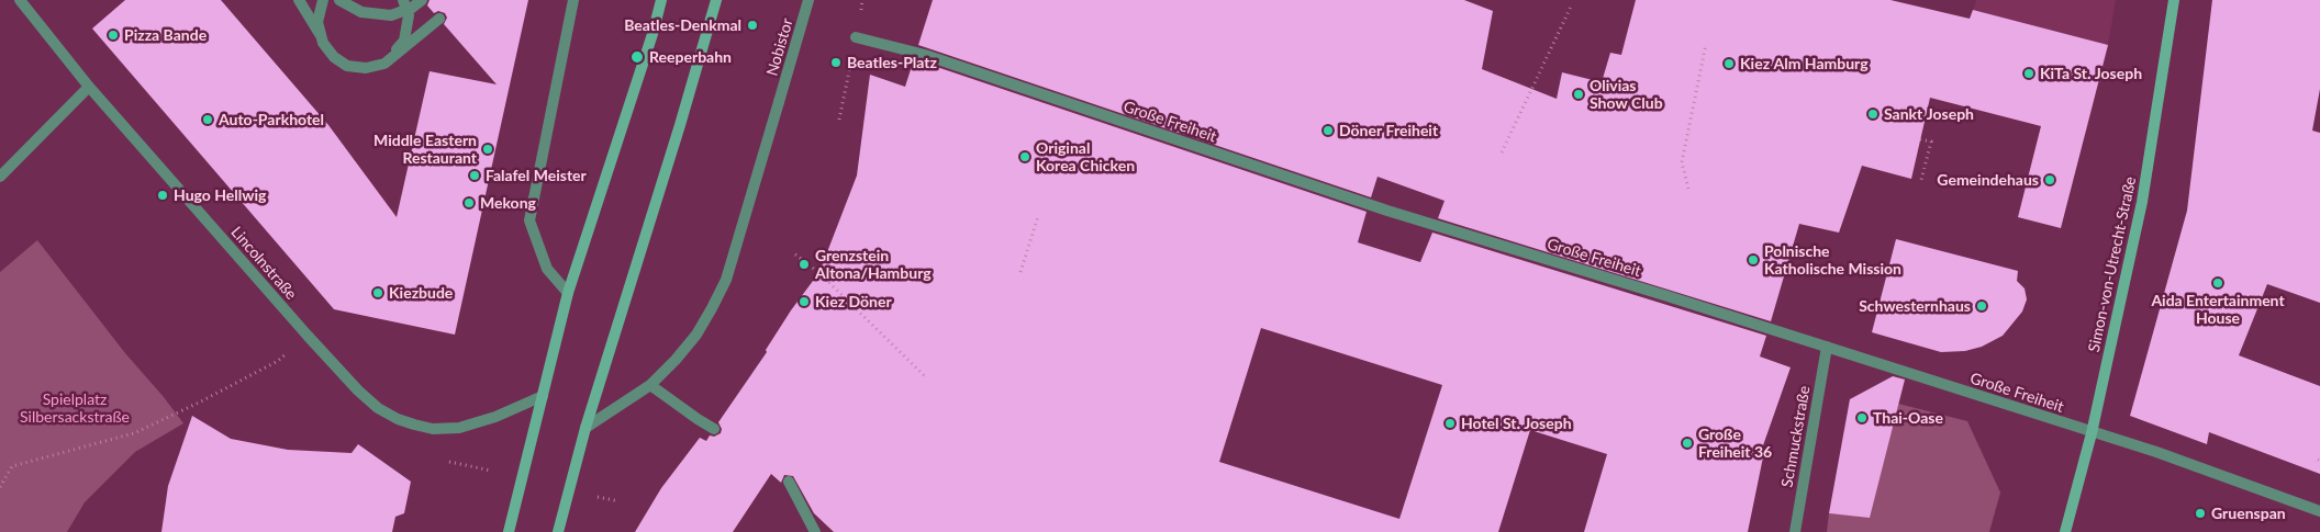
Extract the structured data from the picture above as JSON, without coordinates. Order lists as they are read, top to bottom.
{
  "streets": {
    "main road": ["Simon-von-Utrecht-Straße"],
    "street": [
      "Nobistor",
      "Große Freiheit",
      "Lincolnstraße",
      "Schmuckstraße"
    ]
  },
  "crossings": [
    ["Große Freiheit", "Simon-von-Utrecht-Straße"],
    ["Große Freiheit", "Schmuckstraße"]
  ],
  "parks": ["Spielplatz Silbersackstraße"],
  "places": [
    "Beatles-Denkmal",
    "Pizza Bande",
    "Reeperbahn",
    "Beatles-Platz",
    "Kiez Alm Hamburg",
    "KiTa St. Joseph",
    "Olivias Show Club",
    "Sankt Joseph",
    "Auto-Parkhotel",
    "Döner Freiheit",
    "Middle Eastern Restaurant",
    "Original Korea Chicken",
    "Falafel Meister",
    "Gemeindehaus",
    "Hugo Hellwig",
    "Mekong",
    "Polnische Katholische Mission",
    "Grenzstein Altona/Hamburg",
    "Aida Entertainment House",
    "Kiezbude",
    "Kiez Döner",
    "Schwesternhaus",
    "Thai-Oase",
    "Hotel St. Joseph",
    "Große Freiheit 36",
    "Gruenspan"
  ]
}
